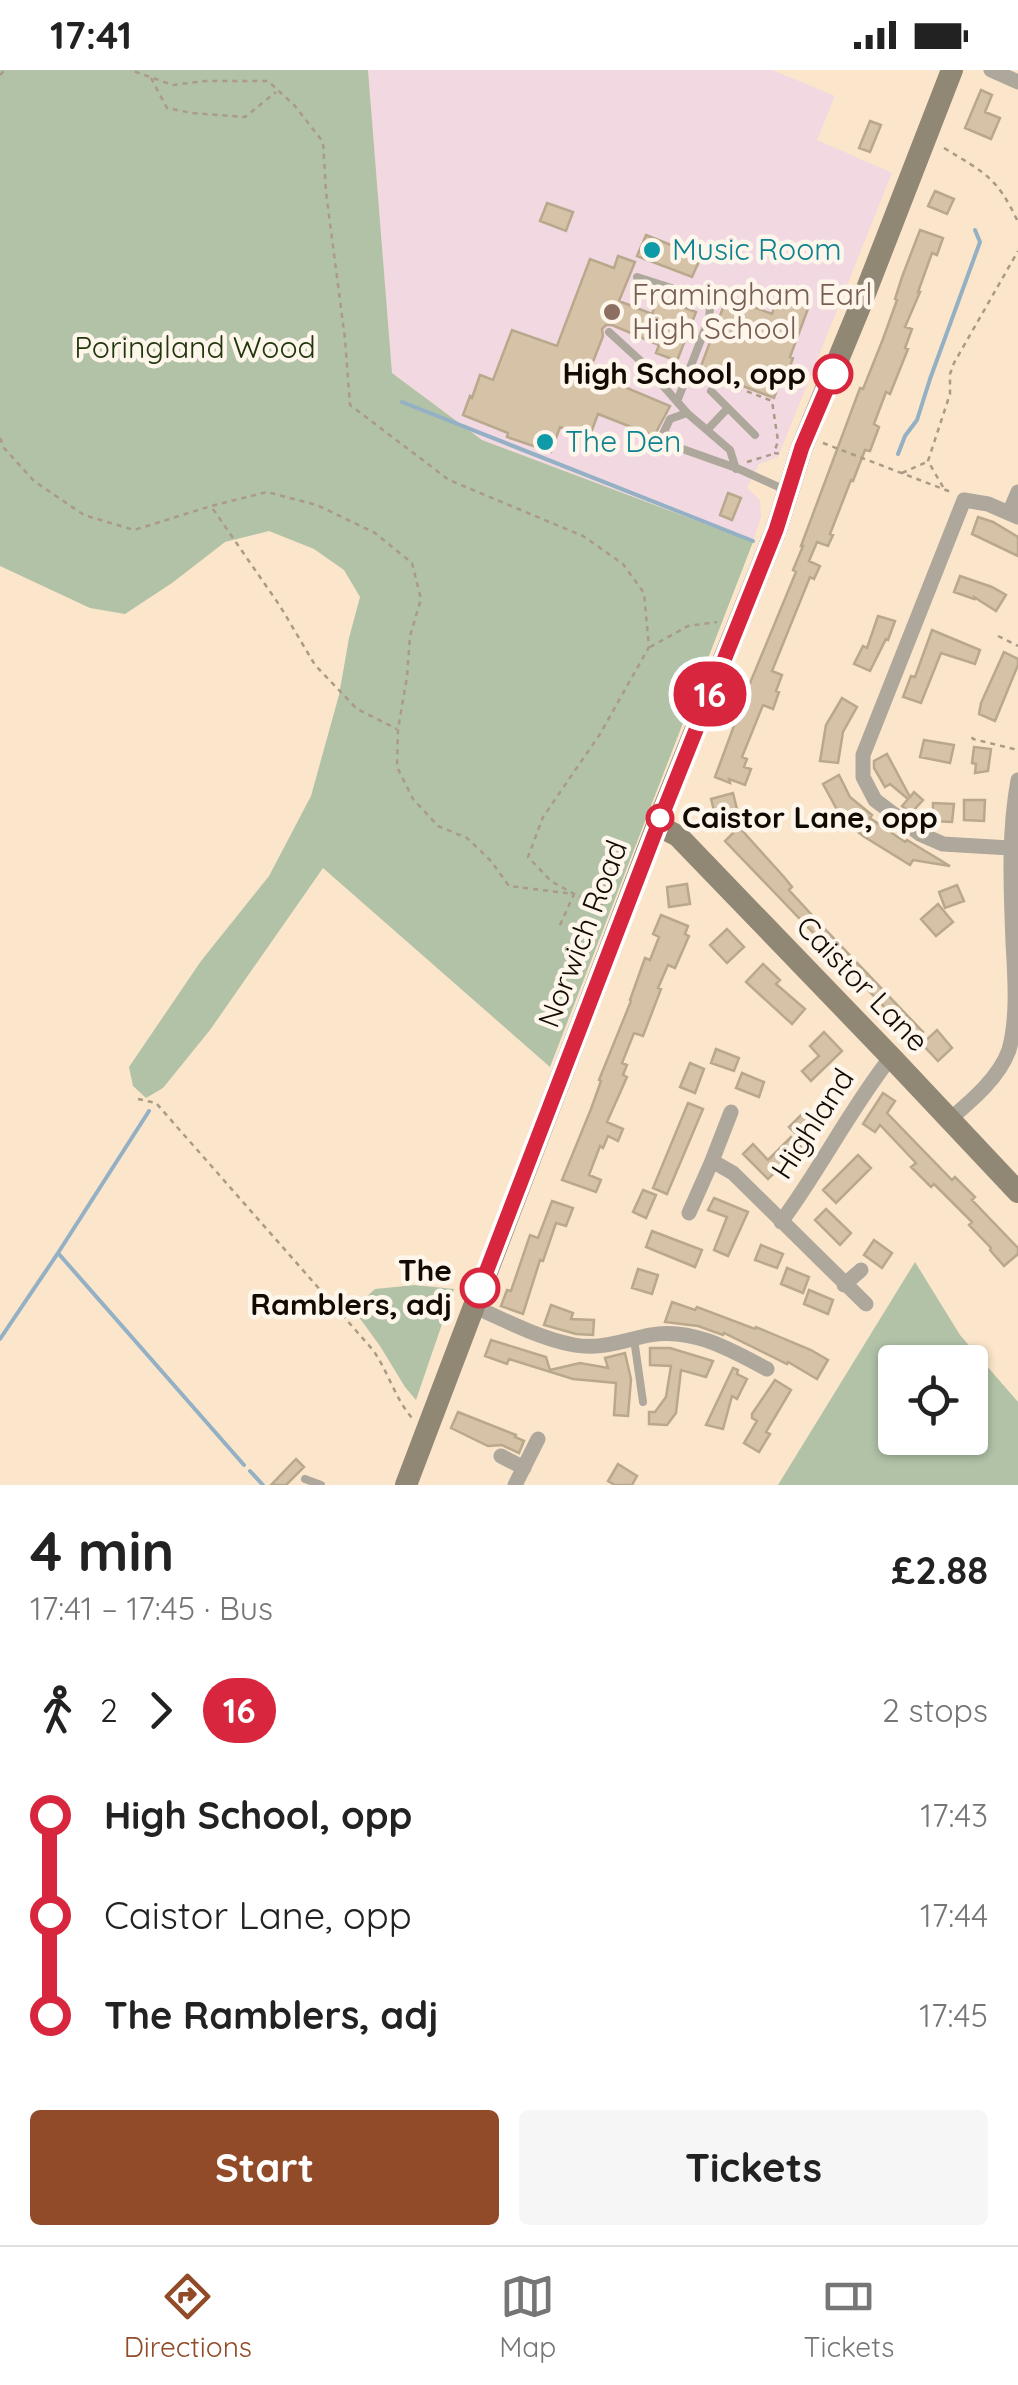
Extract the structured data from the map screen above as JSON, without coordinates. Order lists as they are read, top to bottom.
{
  "streets": {
    "main road": ["Norwich Road", "Caistor Lane"],
    "street": ["Highland"]
  },
  "crossings": [
    ["Norwich Road", "Caistor Lane"],
    ["Caistor Lane", "Highland"]
  ],
  "parks": ["Poringland Wood"],
  "places": [
    "Music Room",
    "Framingham Earl High School",
    "High School, opp",
    "The Den",
    "Caistor Lane, opp",
    "The Ramblers, adj"
  ],
  "lines": ["bus line 16"],
  "page": {
    "status": "17:41",
    "on_map": "16",
    "heading": ["4 min", "17:41 – 17:45 · Bus", "£2.88"],
    "legs": ["2", "16", "2 stops"],
    "list": [
      {
        "name": "High School, opp",
        "value": "17:43"
      },
      {
        "name": "Caistor Lane, opp",
        "value": "17:44"
      },
      {
        "name": "The Ramblers, adj",
        "value": "17:45"
      }
    ],
    "buttons": ["Start", "Tickets"],
    "tabs": ["Directions", "Map", "Tickets"]
  }
}
